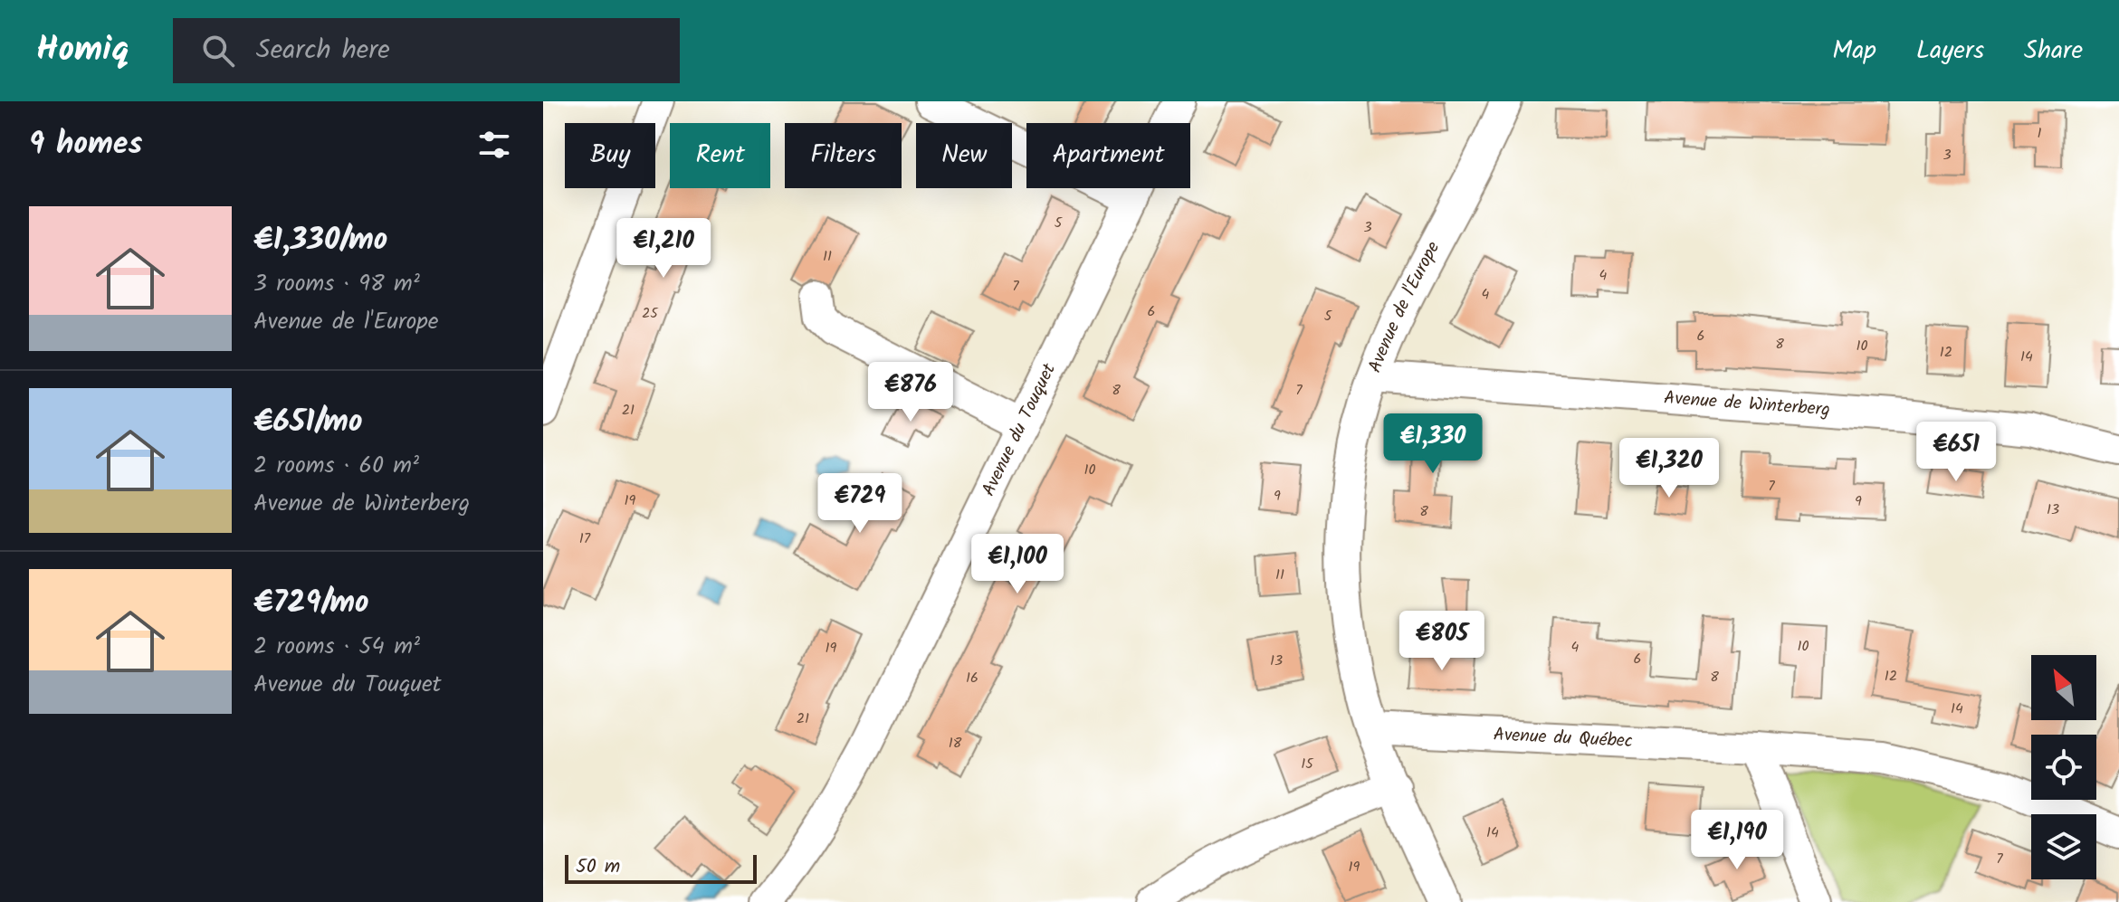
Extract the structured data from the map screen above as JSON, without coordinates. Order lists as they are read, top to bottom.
{
  "streets": {
    "street": [
      "Avenue de l'Europe",
      "Avenue de Winterberg",
      "Avenue du Touquet",
      "Avenue du Québec"
    ]
  },
  "crossings": [
    ["Avenue de l'Europe", "Avenue de Winterberg"],
    ["Avenue de l'Europe", "Avenue du Québec"]
  ],
  "house_numbers": [
    "1",
    "3",
    "5",
    "3",
    "11",
    "4",
    "7",
    "4",
    "6",
    "25",
    "5",
    "6",
    "8",
    "10",
    "12",
    "14",
    "8",
    "7",
    "21",
    "10",
    "7",
    "9",
    "19",
    "9",
    "13",
    "8",
    "17",
    "11",
    "10",
    "4",
    "19",
    "6",
    "13",
    "12",
    "8",
    "16",
    "14",
    "21",
    "18",
    "15",
    "14",
    "7",
    "19"
  ],
  "scale_bar": "50 m",
  "north": "top left",
  "page": {
    "header": "Homiq",
    "search": "Search here",
    "nav": ["Map", "Layers", "Share"],
    "heading": "9 homes",
    "chip": [
      "Buy",
      "Rent",
      "Filters",
      "New",
      "Apartment"
    ],
    "list": [
      {
        "name": "€1,330/mo",
        "note": "3 rooms · 98 m² · Avenue de l'Europe"
      },
      {
        "name": "€651/mo",
        "note": "2 rooms · 60 m² · Avenue de Winterberg"
      },
      {
        "name": "€729/mo",
        "note": "2 rooms · 54 m² · Avenue du Touquet"
      }
    ],
    "price": [
      "€1,210",
      "€876",
      "€1,330",
      "€651",
      "€1,320",
      "€729",
      "€1,100",
      "€805",
      "€1,190"
    ],
    "scale": "50 m"
  }
}
